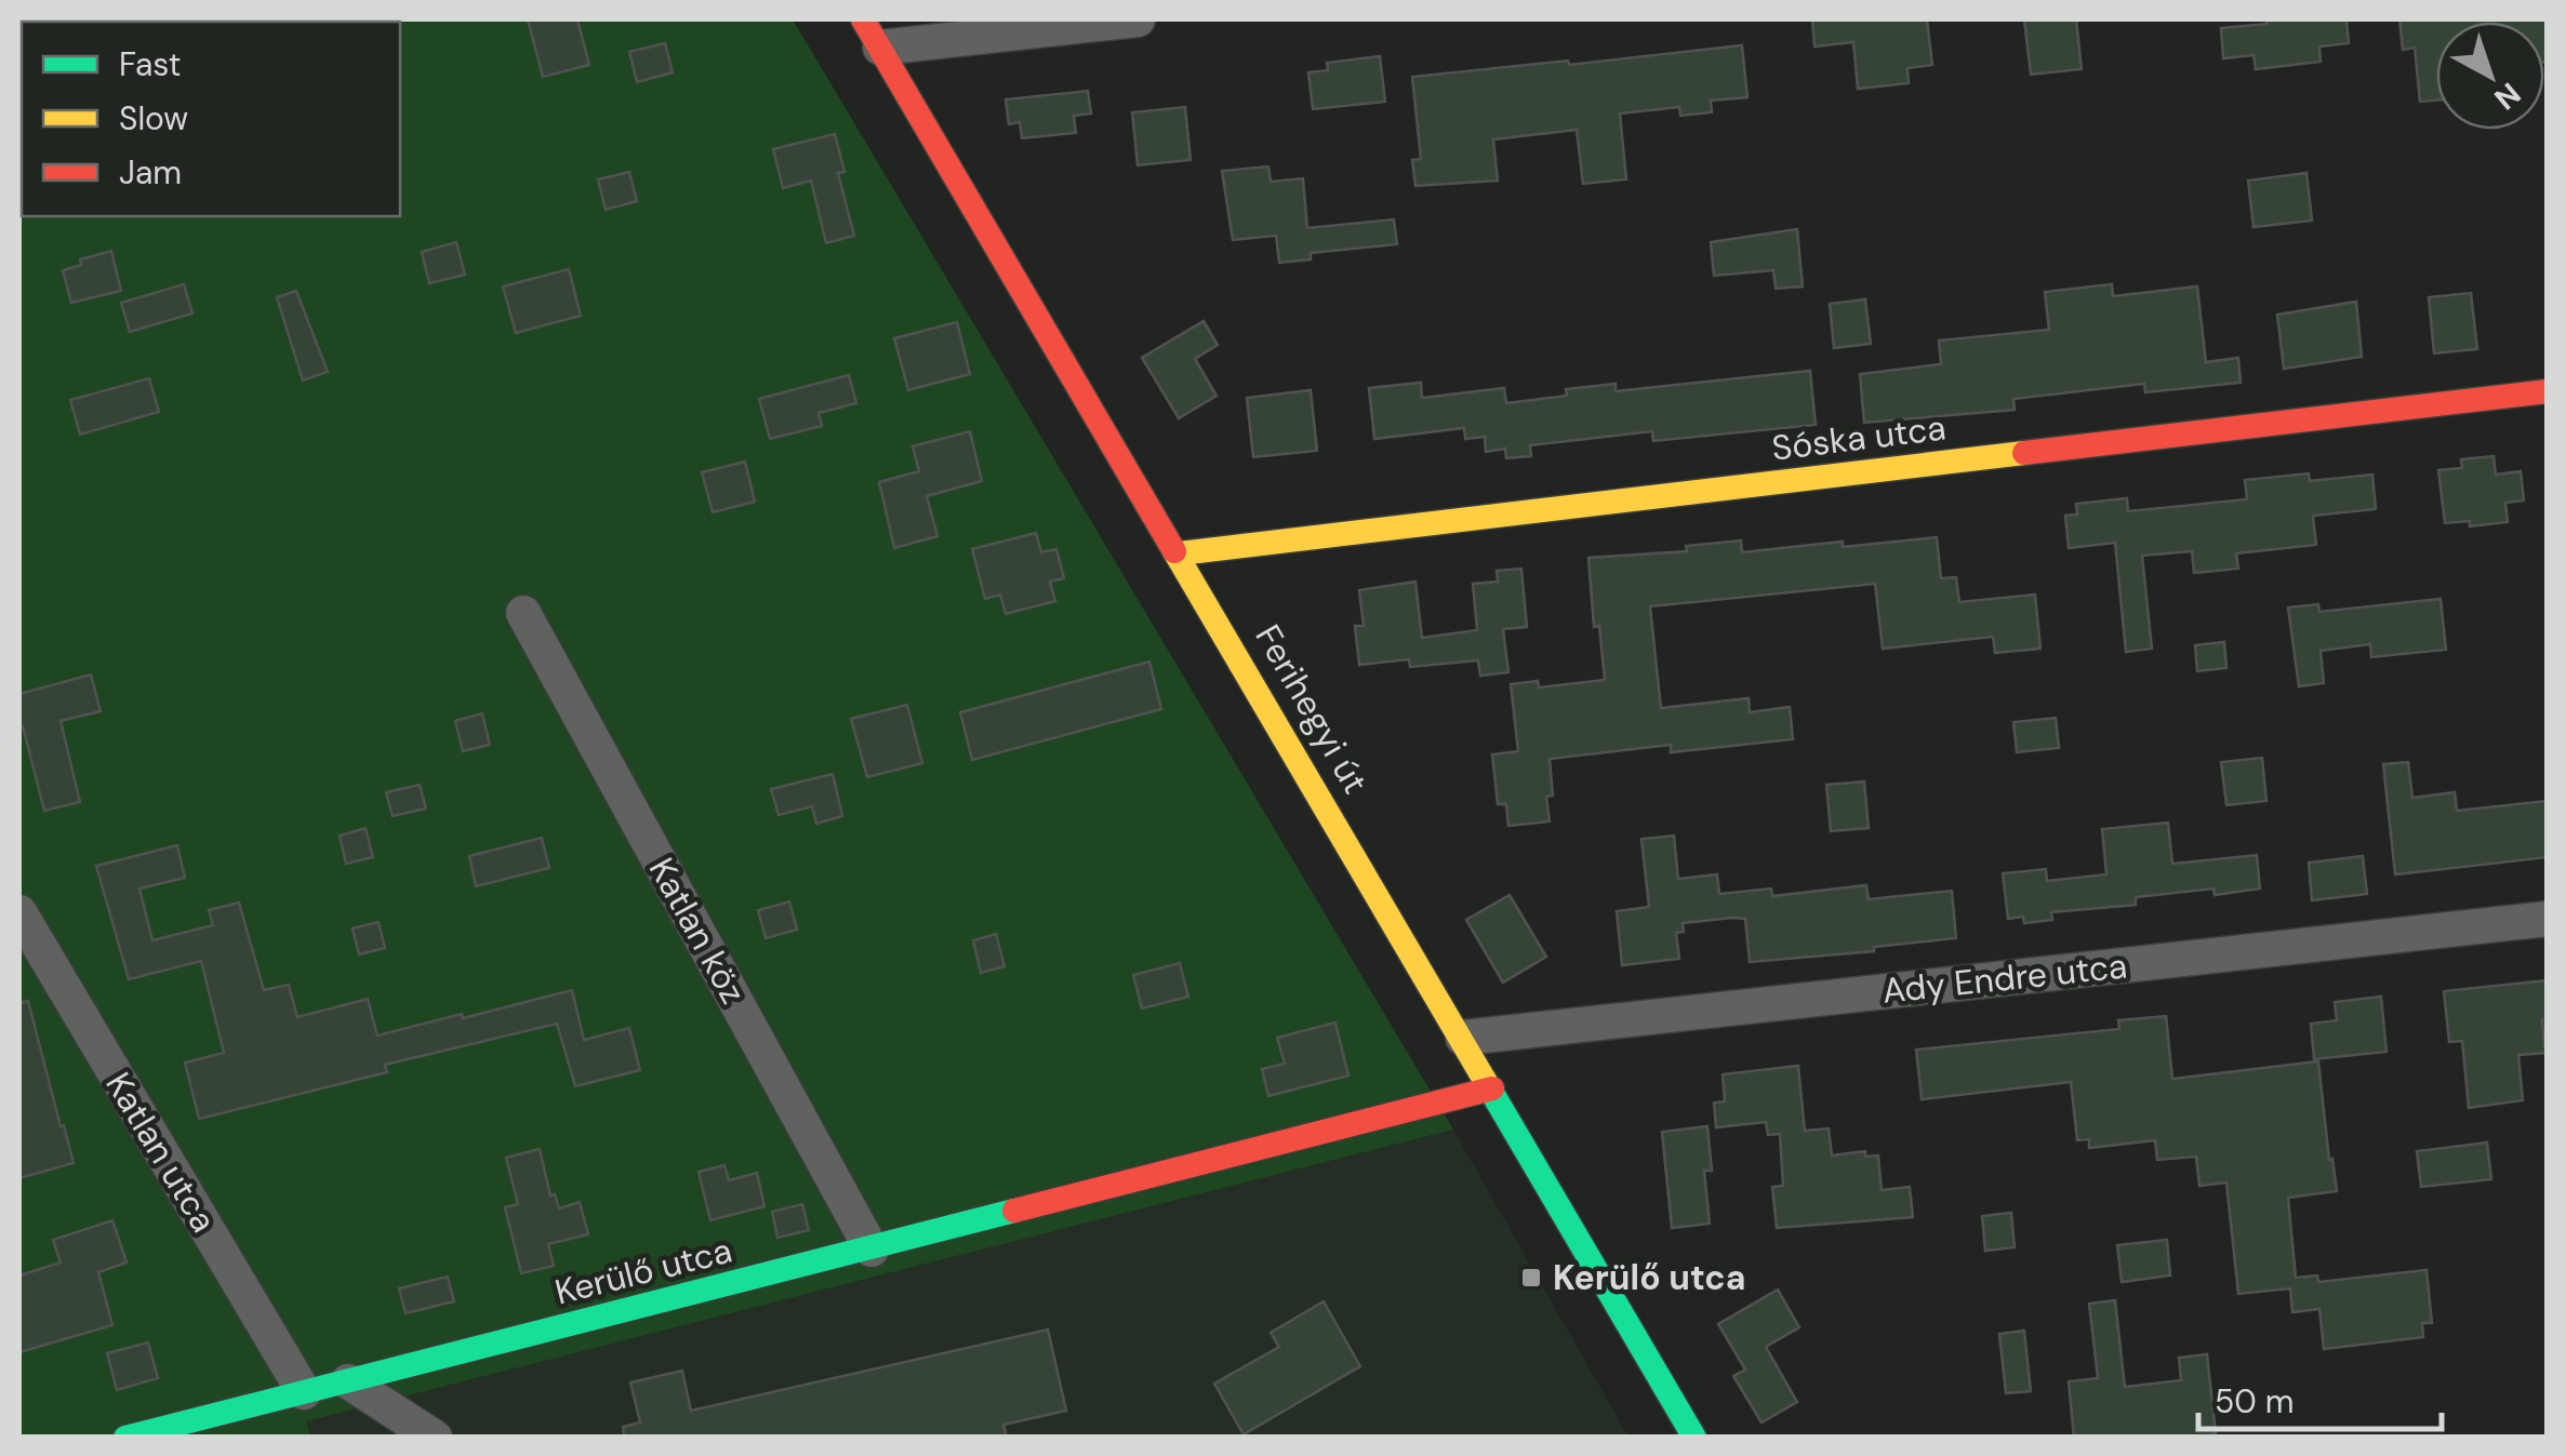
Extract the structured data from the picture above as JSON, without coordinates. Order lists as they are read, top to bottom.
{
  "streets": {
    "street": [
      "Sóska utca",
      "Ferihegyi út",
      "Katlan köz",
      "Ady Endre utca",
      "Katlan utca",
      "Kerülő utca"
    ]
  },
  "crossings": [
    ["Sóska utca", "Ferihegyi út"],
    ["Ferihegyi út", "Ady Endre utca"],
    ["Ferihegyi út", "Kerülő utca"],
    ["Katlan köz", "Kerülő utca"],
    ["Katlan utca", "Kerülő utca"]
  ],
  "places": {
    "transit": ["Kerülő utca"]
  },
  "legend": ["Fast", "Slow", "Jam"],
  "scale_bar": "50 m",
  "north": "bottom right"
}
